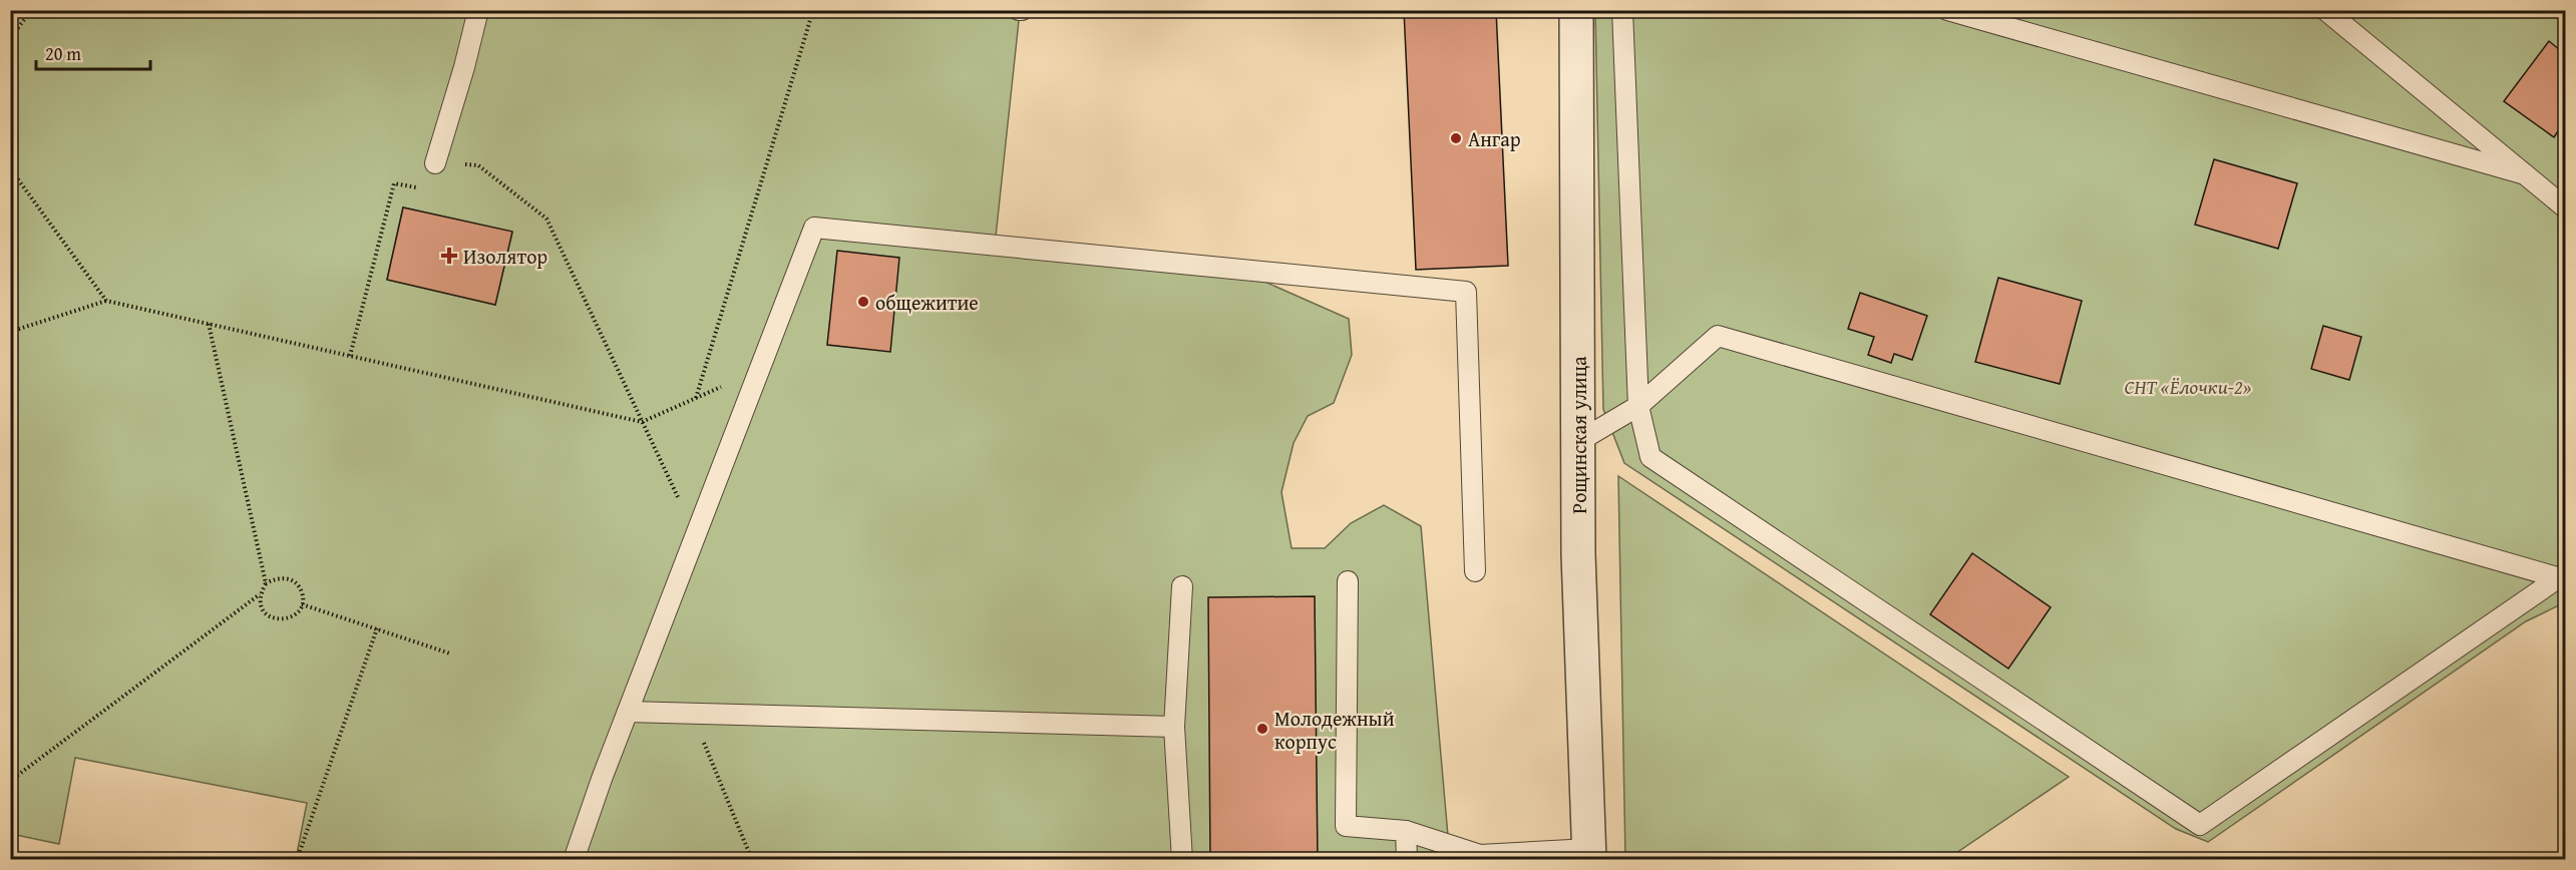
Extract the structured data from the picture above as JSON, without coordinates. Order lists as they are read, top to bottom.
{
  "streets": {
    "street": ["Рощинская улица"]
  },
  "parks": ["СНТ «Ёлочки-2»"],
  "places": {
    "other": ["Ангар", "общежитие", "Молодежный корпус"],
    "health": ["Изолятор"]
  },
  "scale_bar": "20 m"
}
